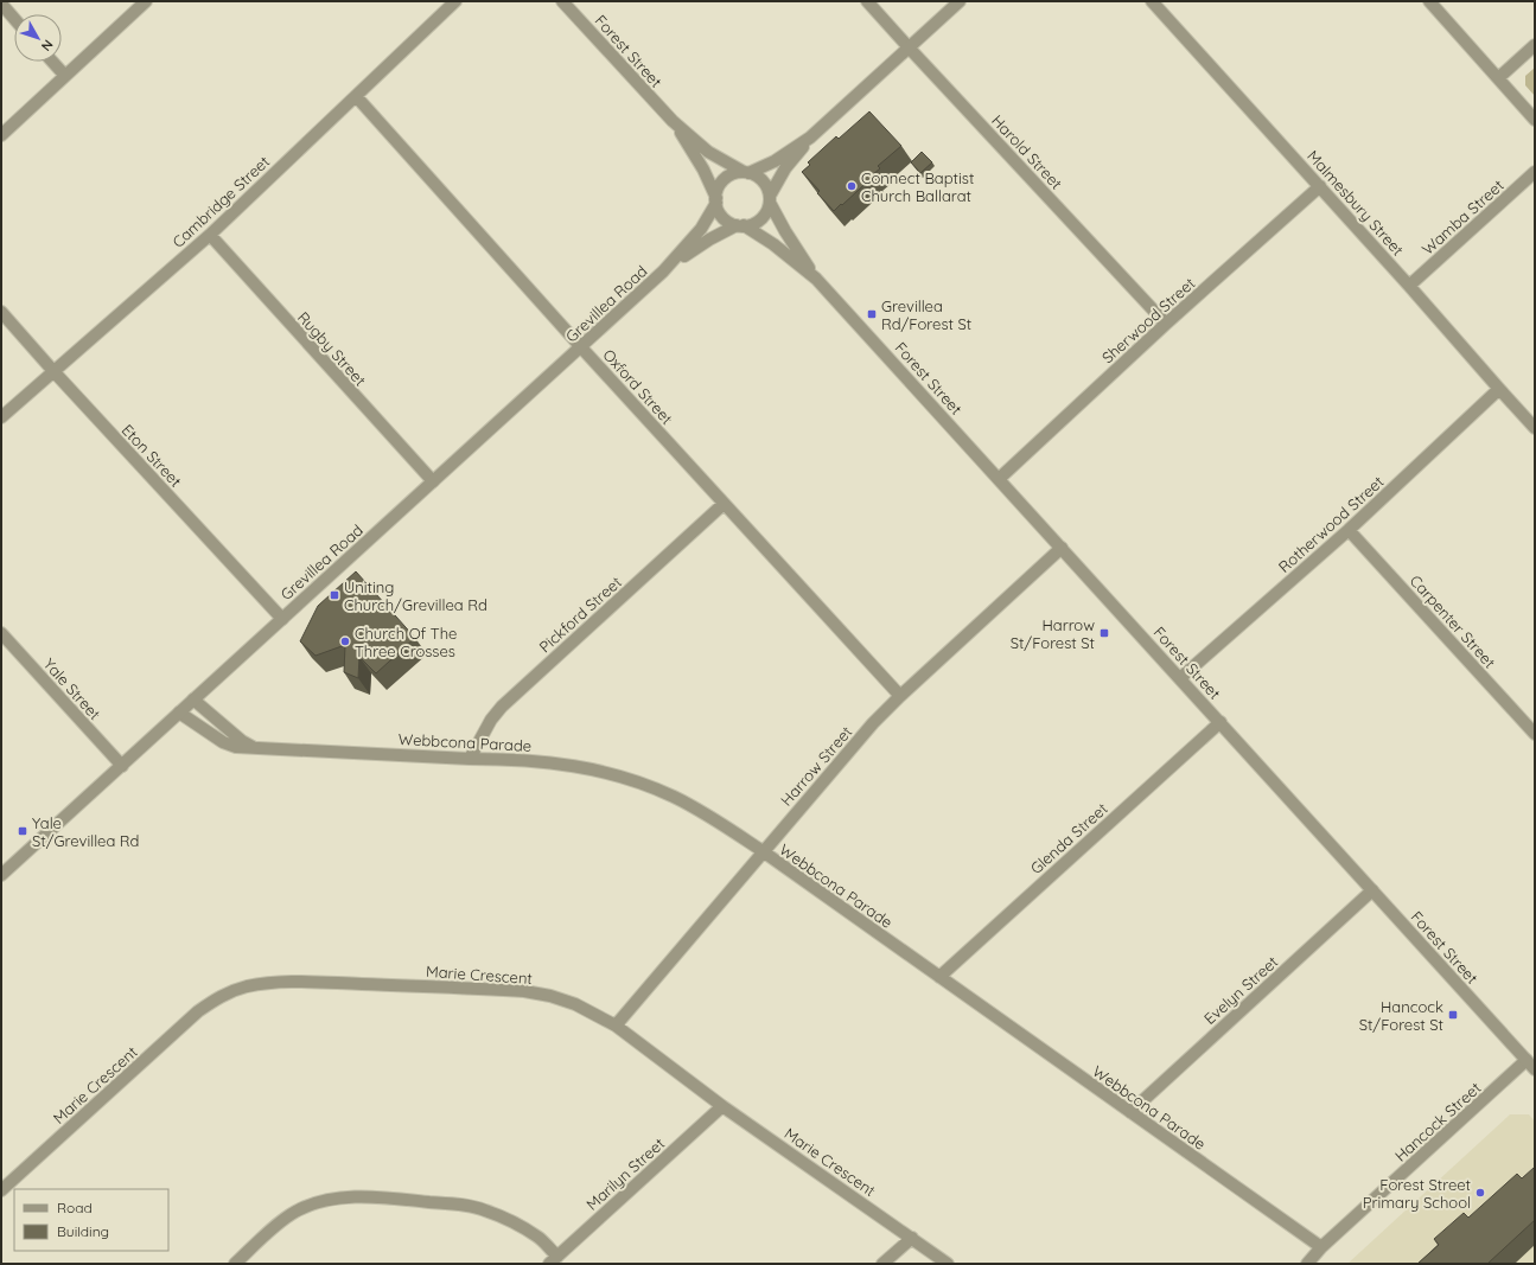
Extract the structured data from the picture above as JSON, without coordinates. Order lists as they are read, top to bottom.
{
  "streets": {
    "street": [
      "Forest Street",
      "Harold Street",
      "Cambridge Street",
      "Malmesbury Street",
      "Wamba Street",
      "Grevillea Road",
      "Sherwood Street",
      "Rugby Street",
      "Oxford Street",
      "Eton Street",
      "Rotherwood Street",
      "Pickford Street",
      "Carpenter Street",
      "Yale Street",
      "Webbcona Parade",
      "Harrow Street",
      "Glenda Street",
      "Marie Crescent",
      "Evelyn Street",
      "Hancock Street",
      "Marilyn Street"
    ]
  },
  "crossings": [
    ["Forest Street", "Grevillea Road"],
    ["Forest Street", "Sherwood Street"],
    ["Forest Street", "Rotherwood Street"],
    ["Forest Street", "Harrow Street"],
    ["Forest Street", "Glenda Street"],
    ["Forest Street", "Evelyn Street"],
    ["Forest Street", "Hancock Street"],
    ["Harold Street", "Grevillea Road"],
    ["Harold Street", "Sherwood Street"],
    ["Cambridge Street", "Rugby Street"],
    ["Cambridge Street", "Oxford Street"],
    ["Cambridge Street", "Eton Street"],
    ["Malmesbury Street", "Wamba Street"],
    ["Malmesbury Street", "Sherwood Street"],
    ["Malmesbury Street", "Rotherwood Street"],
    ["Grevillea Road", "Rugby Street"],
    ["Grevillea Road", "Oxford Street"],
    ["Grevillea Road", "Eton Street"],
    ["Grevillea Road", "Yale Street"],
    ["Grevillea Road", "Webbcona Parade"],
    ["Oxford Street", "Pickford Street"],
    ["Oxford Street", "Harrow Street"],
    ["Rotherwood Street", "Carpenter Street"],
    ["Pickford Street", "Webbcona Parade"],
    ["Webbcona Parade", "Harrow Street"],
    ["Webbcona Parade", "Glenda Street"],
    ["Webbcona Parade", "Evelyn Street"],
    ["Webbcona Parade", "Hancock Street"],
    ["Harrow Street", "Marie Crescent"],
    ["Marie Crescent", "Marilyn Street"]
  ],
  "places": {
    "other": ["Connect Baptist Church Ballarat", "Church Of The Three Crosses", "Forest Street Primary School"],
    "transit": [
      "Grevillea Rd/Forest St",
      "Uniting Church/Grevillea Rd",
      "Harrow St/Forest St",
      "Yale St/Grevillea Rd",
      "Hancock St/Forest St"
    ]
  },
  "legend": ["Road", "Building"],
  "north": "bottom right"
}
